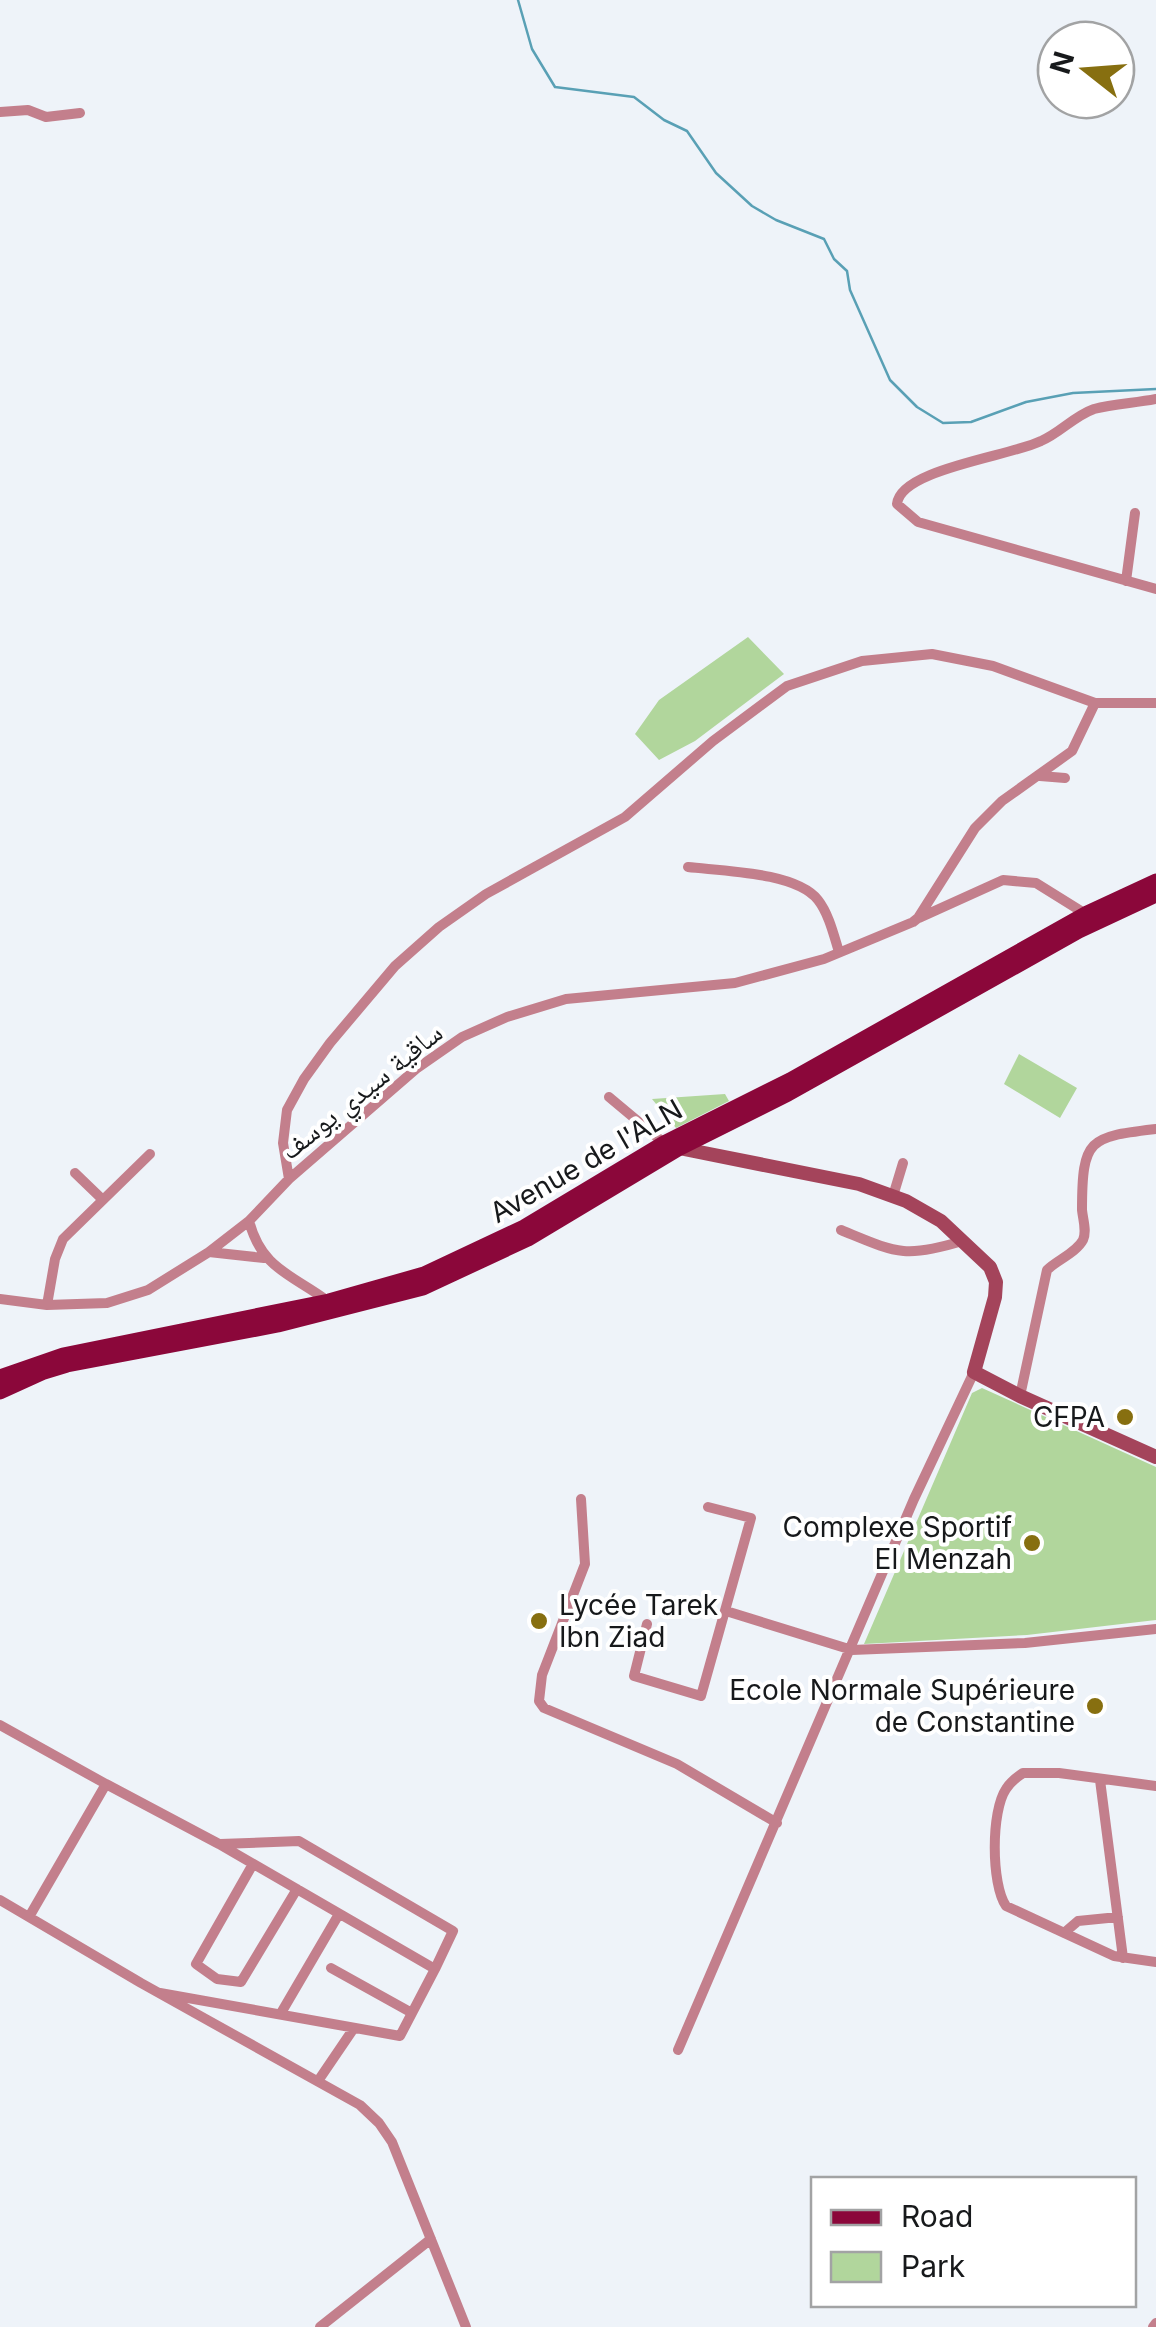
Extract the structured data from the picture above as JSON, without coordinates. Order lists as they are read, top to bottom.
{
  "streets": {
    "street": ["ساقية سيدي يوسف"]
  },
  "places": [
    "CFPA",
    "Complexe Sportif El Menzah",
    "Lycée Tarek Ibn Ziad",
    "Ecole Normale Supérieure de Constantine"
  ],
  "legend": ["Road", "Park"],
  "north": "left"
}
